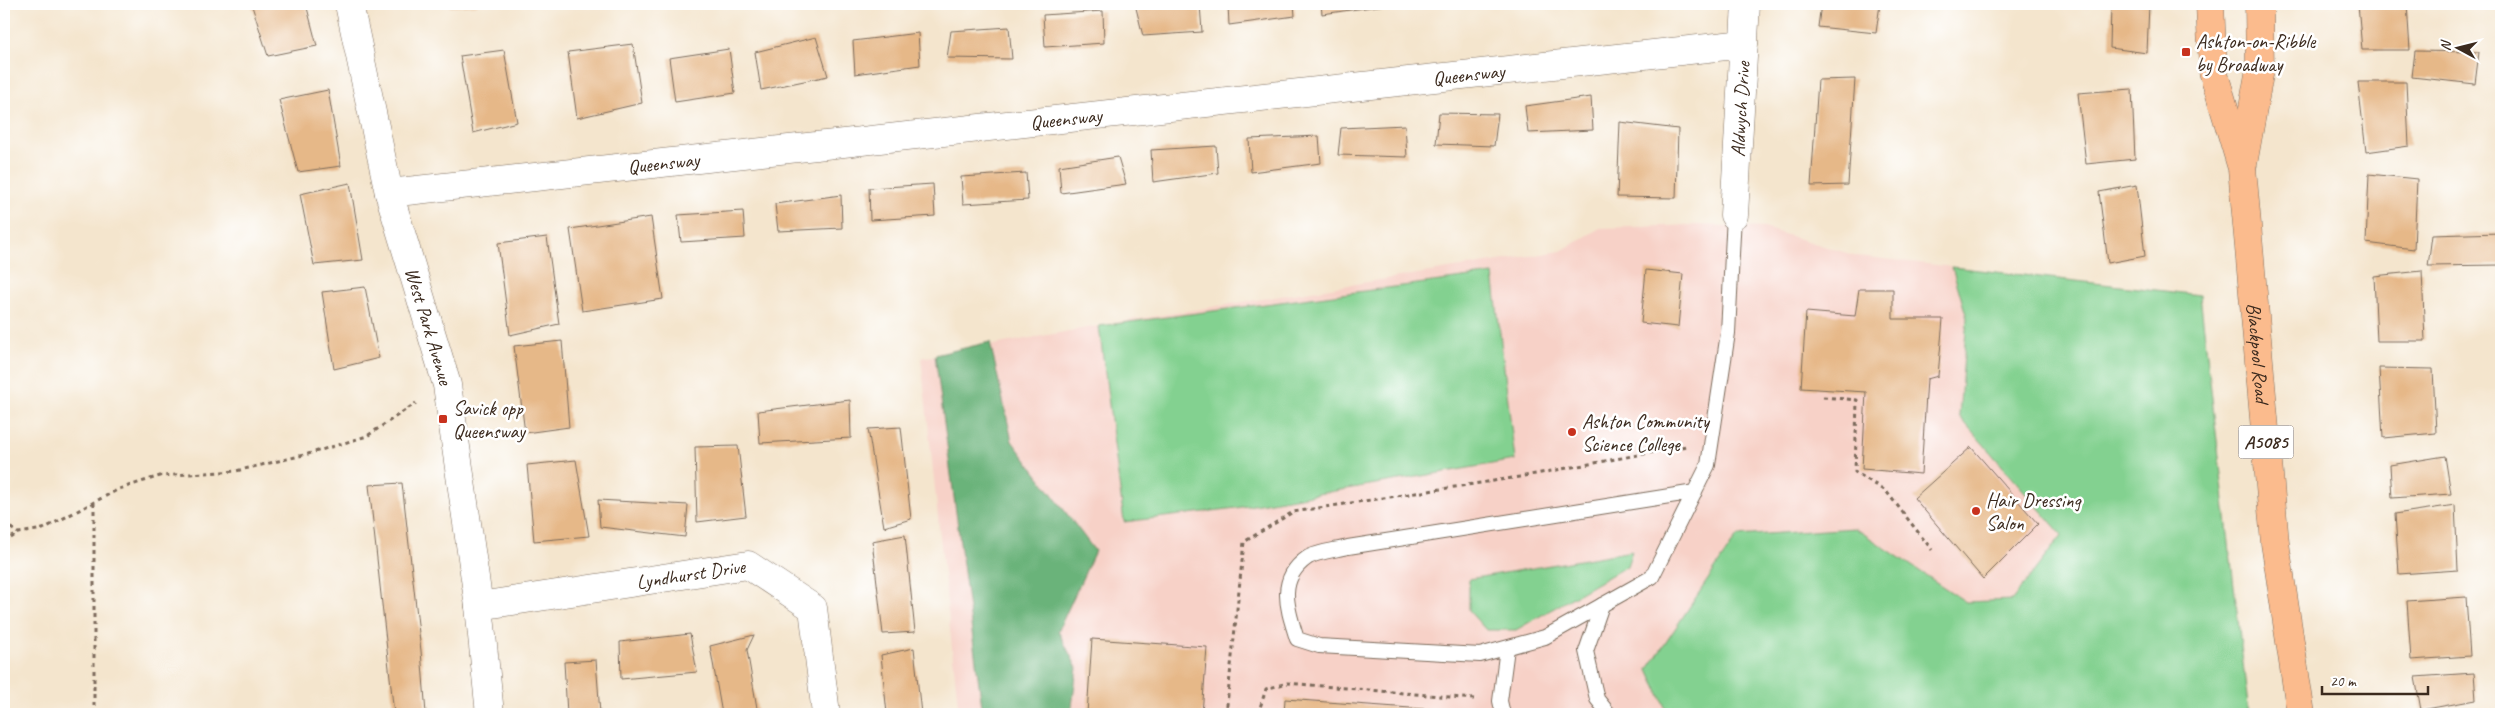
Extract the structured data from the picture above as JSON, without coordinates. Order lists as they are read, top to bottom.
{
  "streets": {
    "highway": ["Blackpool Road", "A5085"],
    "street": [
      "Queensway",
      "Aldwych Drive",
      "West Park Avenue",
      "Lyndhurst Drive"
    ]
  },
  "crossings": [
    ["Queensway", "Aldwych Drive"],
    ["Queensway", "West Park Avenue"],
    ["West Park Avenue", "Lyndhurst Drive"]
  ],
  "places": {
    "transit": ["Ashton-on-Ribble by Broadway", "Savick opp Queensway"],
    "other": ["Ashton Community Science College", "Hair Dressing Salon"]
  },
  "scale_bar": "20 m",
  "north": "left"
}
